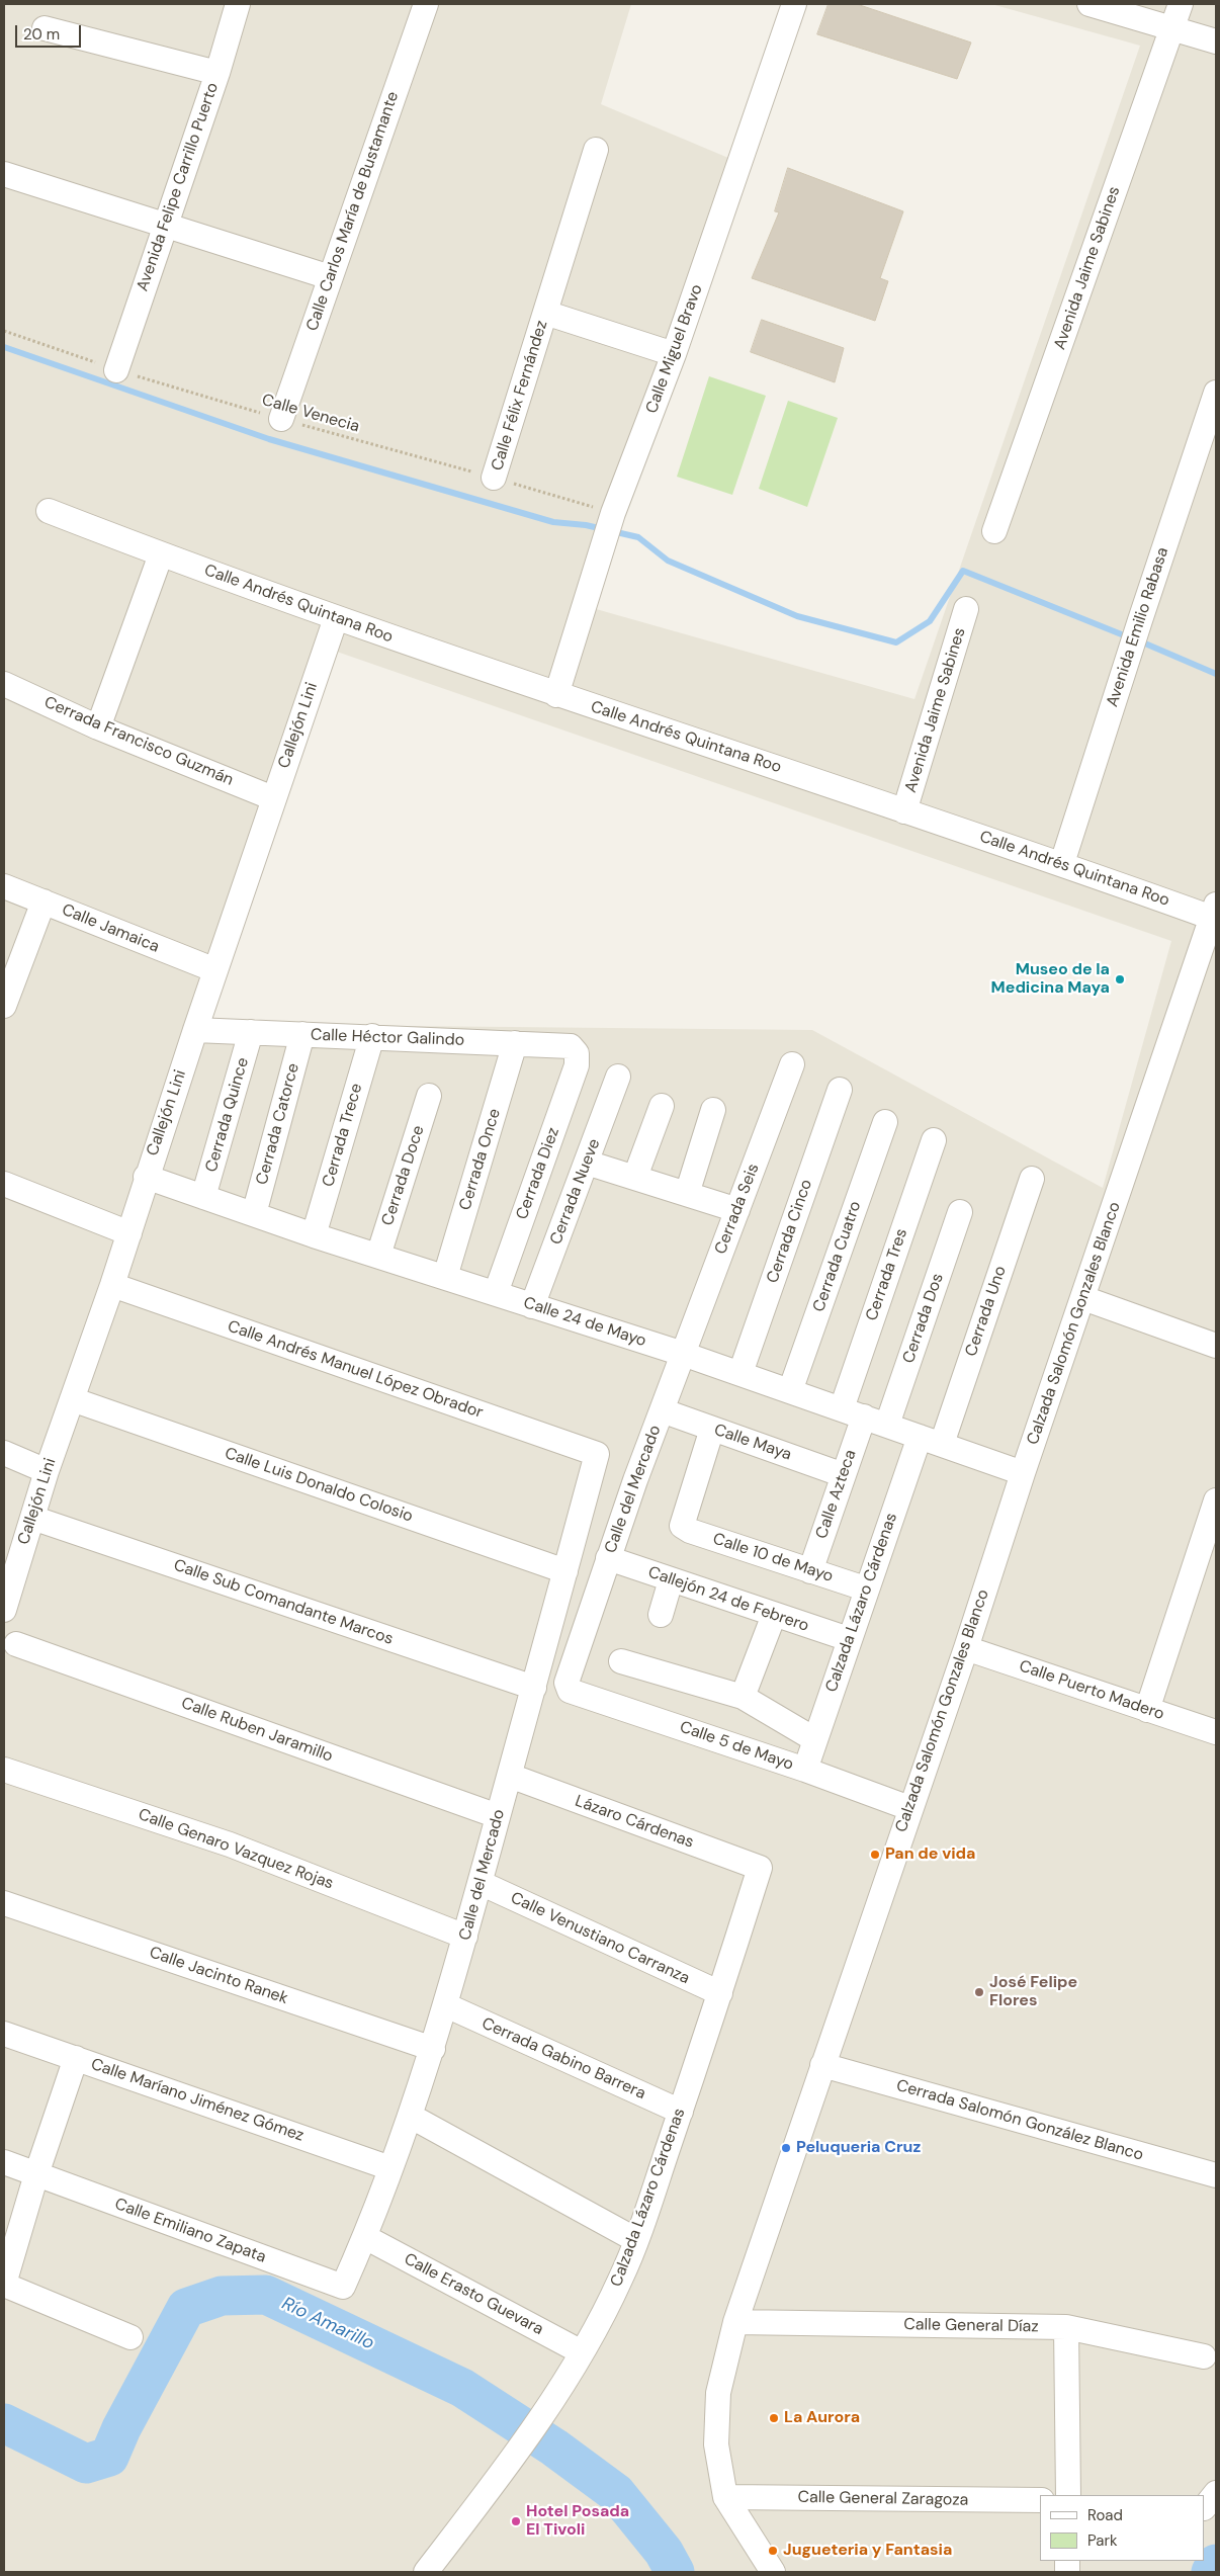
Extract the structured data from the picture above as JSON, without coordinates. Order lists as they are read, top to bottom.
{
  "streets": {
    "street": [
      "Avenida Felipe Carrillo Puerto",
      "Calle Carlos María de Bustamante",
      "Avenida Jaime Sabines",
      "Calle Miguel Bravo",
      "Calle Félix Fernández",
      "Calle Andrés Quintana Roo",
      "Avenida Emilio Rabasa",
      "Callejón Lini",
      "Cerrada Francisco Guzmán",
      "Calle Jamaica",
      "Calle Héctor Galindo",
      "Cerrada Quince",
      "Cerrada Catorce",
      "Cerrada Trece",
      "Cerrada Once",
      "Cerrada Diez",
      "Cerrada Doce",
      "Cerrada Nueve",
      "Cerrada Seis",
      "Cerrada Cinco",
      "Cerrada Cuatro",
      "Cerrada Tres",
      "Cerrada Uno",
      "Cerrada Dos",
      "Calle 24 de Mayo",
      "Calzada Salomón Gonzales Blanco",
      "Calle Andrés Manuel López Obrador",
      "Calle Maya",
      "Calle Luis Donaldo Colosio",
      "Calle del Mercado",
      "Calle Azteca",
      "Calle 10 de Mayo",
      "Callejón 24 de Febrero",
      "Calle Sub Comandante Marcos",
      "Calzada Lázaro Cárdenas",
      "Calle Puerto Madero",
      "Calle Ruben Jaramillo",
      "Calle 5 de Mayo",
      "Lázaro Cárdenas",
      "Calle Genaro Vazquez Rojas",
      "Calle Venustiano Carranza",
      "Calle Jacinto Ranek",
      "Cerrada Gabino Barrera",
      "Calle Maríano Jiménez Gómez",
      "Cerrada Salomón González Blanco",
      "Calle Emiliano Zapata",
      "Calle Erasto Guevara",
      "Calle General Díaz",
      "Calle General Zaragoza"
    ],
    "path": ["Calle Venecia"]
  },
  "crossings": [
    ["Avenida Felipe Carrillo Puerto", "Calle Venecia"],
    ["Calle Carlos María de Bustamante", "Calle Venecia"],
    ["Avenida Jaime Sabines", "Calle Andrés Quintana Roo"],
    ["Calle Miguel Bravo", "Calle Venecia"],
    ["Calle Miguel Bravo", "Calle Andrés Quintana Roo"],
    ["Calle Félix Fernández", "Calle Venecia"],
    ["Calle Andrés Quintana Roo", "Avenida Emilio Rabasa"],
    ["Calle Andrés Quintana Roo", "Callejón Lini"],
    ["Calle Andrés Quintana Roo", "Calzada Salomón Gonzales Blanco"],
    ["Callejón Lini", "Cerrada Francisco Guzmán"],
    ["Callejón Lini", "Calle Jamaica"],
    ["Callejón Lini", "Calle Héctor Galindo"],
    ["Callejón Lini", "Calle 24 de Mayo"],
    ["Callejón Lini", "Calle Andrés Manuel López Obrador"],
    ["Callejón Lini", "Calle Luis Donaldo Colosio"],
    ["Callejón Lini", "Calle Sub Comandante Marcos"],
    ["Calle Héctor Galindo", "Cerrada Quince"],
    ["Calle Héctor Galindo", "Cerrada Catorce"],
    ["Calle Héctor Galindo", "Cerrada Trece"],
    ["Calle Héctor Galindo", "Cerrada Once"],
    ["Calle Héctor Galindo", "Cerrada Diez"],
    ["Cerrada Quince", "Calle 24 de Mayo"],
    ["Cerrada Catorce", "Calle 24 de Mayo"],
    ["Cerrada Trece", "Calle 24 de Mayo"],
    ["Cerrada Once", "Calle 24 de Mayo"],
    ["Cerrada Diez", "Calle 24 de Mayo"],
    ["Cerrada Doce", "Calle 24 de Mayo"],
    ["Cerrada Nueve", "Calle 24 de Mayo"],
    ["Cerrada Seis", "Calle 24 de Mayo"],
    ["Cerrada Seis", "Calle del Mercado"],
    ["Cerrada Cinco", "Calle 24 de Mayo"],
    ["Cerrada Cuatro", "Calle 24 de Mayo"],
    ["Cerrada Tres", "Calle 24 de Mayo"],
    ["Cerrada Uno", "Calle 24 de Mayo"],
    ["Cerrada Uno", "Calzada Lázaro Cárdenas"],
    ["Cerrada Dos", "Calle 24 de Mayo"],
    ["Calle 24 de Mayo", "Calzada Salomón Gonzales Blanco"],
    ["Calle 24 de Mayo", "Calle del Mercado"],
    ["Calle 24 de Mayo", "Calle Azteca"],
    ["Calle 24 de Mayo", "Calzada Lázaro Cárdenas"],
    ["Calzada Salomón Gonzales Blanco", "Calle Puerto Madero"],
    ["Calzada Salomón Gonzales Blanco", "Calle 5 de Mayo"],
    ["Calzada Salomón Gonzales Blanco", "Cerrada Salomón González Blanco"],
    ["Calzada Salomón Gonzales Blanco", "Calle General Díaz"],
    ["Calzada Salomón Gonzales Blanco", "Calle General Zaragoza"],
    ["Calle Andrés Manuel López Obrador", "Calle del Mercado"],
    ["Calle Maya", "Calle del Mercado"],
    ["Calle Maya", "Calle Azteca"],
    ["Calle Maya", "Calle 10 de Mayo"],
    ["Calle Luis Donaldo Colosio", "Calle del Mercado"],
    ["Calle del Mercado", "Callejón 24 de Febrero"],
    ["Calle del Mercado", "Calle Sub Comandante Marcos"],
    ["Calle del Mercado", "Calle Ruben Jaramillo"],
    ["Calle del Mercado", "Calle 5 de Mayo"],
    ["Calle del Mercado", "Lázaro Cárdenas"],
    ["Calle del Mercado", "Calle Genaro Vazquez Rojas"],
    ["Calle del Mercado", "Calle Venustiano Carranza"],
    ["Calle del Mercado", "Calle Jacinto Ranek"],
    ["Calle del Mercado", "Cerrada Gabino Barrera"],
    ["Calle del Mercado", "Calle Maríano Jiménez Gómez"],
    ["Calle del Mercado", "Calle Emiliano Zapata"],
    ["Calle del Mercado", "Calle Erasto Guevara"],
    ["Calle Azteca", "Calle 10 de Mayo"],
    ["Calle 10 de Mayo", "Calzada Lázaro Cárdenas"],
    ["Callejón 24 de Febrero", "Calzada Lázaro Cárdenas"],
    ["Calzada Lázaro Cárdenas", "Calle 5 de Mayo"],
    ["Calzada Lázaro Cárdenas", "Lázaro Cárdenas"],
    ["Calzada Lázaro Cárdenas", "Calle Venustiano Carranza"],
    ["Calzada Lázaro Cárdenas", "Cerrada Gabino Barrera"],
    ["Calzada Lázaro Cárdenas", "Calle Erasto Guevara"]
  ],
  "water": ["Río Amarillo"],
  "places": [
    "Museo de la Medicina Maya",
    "Pan de vida",
    "José Felipe Flores",
    "Peluqueria Cruz",
    "La Aurora",
    "Hotel Posada El Tivoli",
    "Jugueteria y Fantasia"
  ],
  "legend": ["Road", "Park"],
  "scale_bar": "20 m"
}
